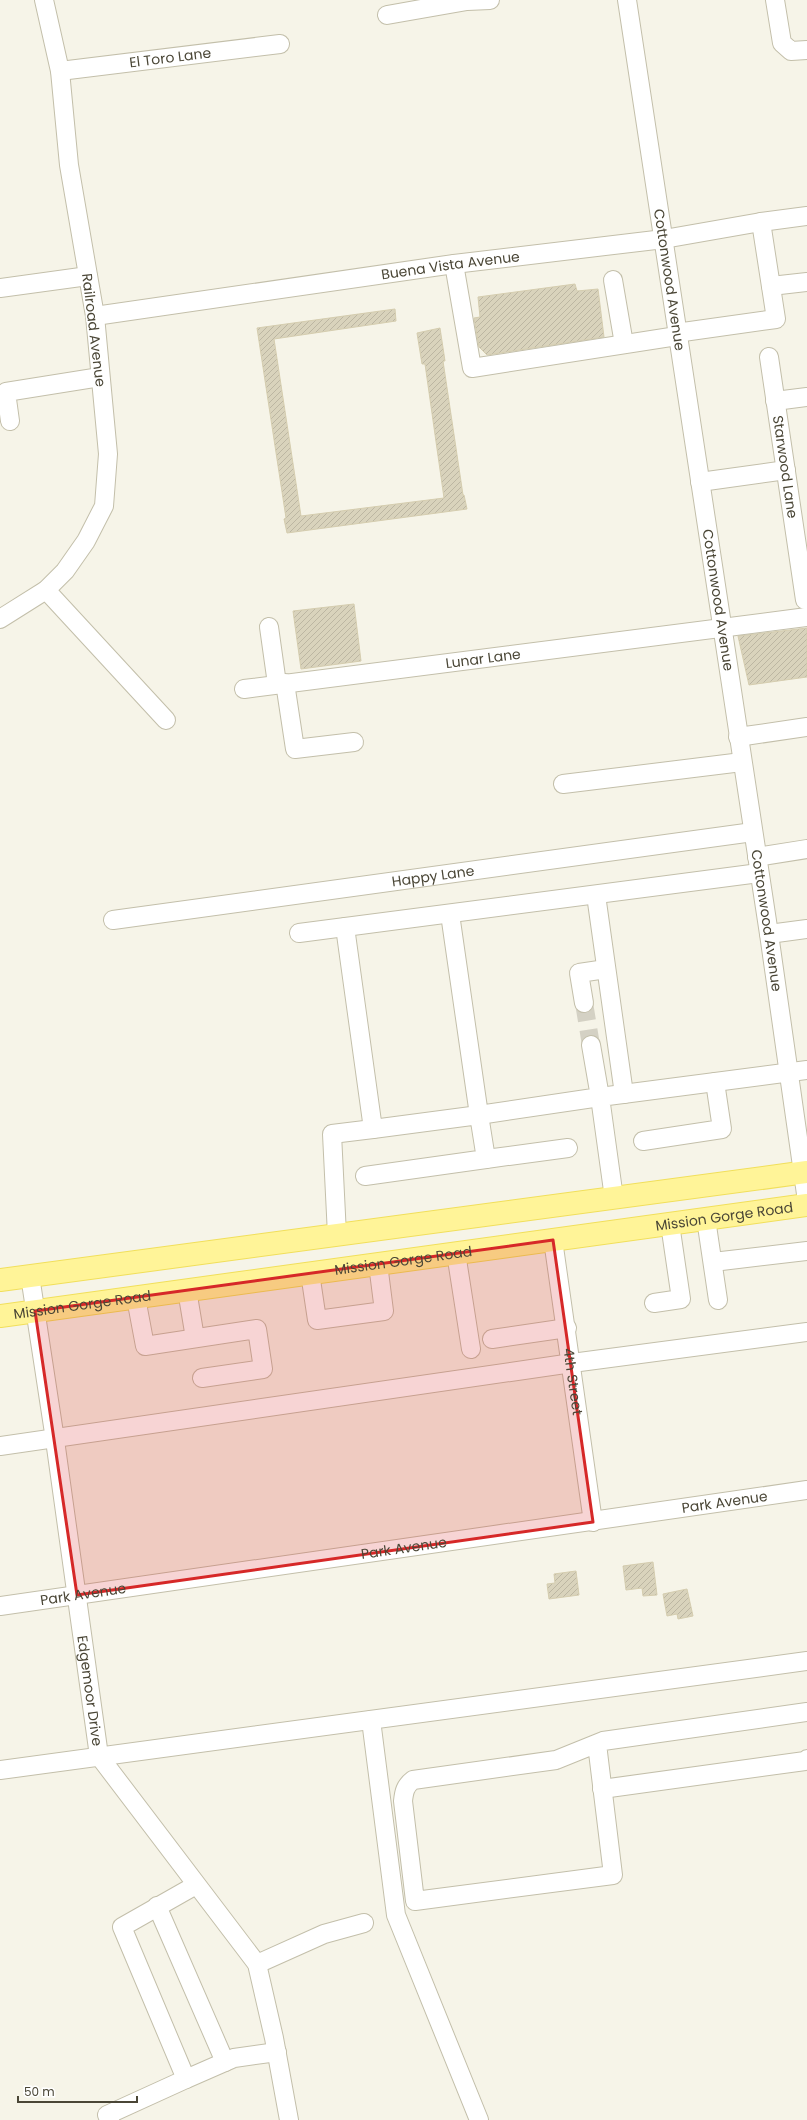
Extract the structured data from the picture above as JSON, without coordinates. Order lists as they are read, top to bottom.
{
  "streets": {
    "main road": ["Mission Gorge Road"],
    "street": [
      "El Toro Lane",
      "Buena Vista Avenue",
      "Cottonwood Avenue",
      "Railroad Avenue",
      "Starwood Lane",
      "Lunar Lane",
      "Happy Lane",
      "4th Street",
      "Park Avenue",
      "Edgemoor Drive"
    ]
  },
  "crossings": [
    ["El Toro Lane", "Railroad Avenue"],
    ["Buena Vista Avenue", "Cottonwood Avenue"],
    ["Buena Vista Avenue", "Railroad Avenue"],
    ["Cottonwood Avenue", "Lunar Lane"],
    ["Cottonwood Avenue", "Happy Lane"],
    ["Starwood Lane", "Lunar Lane"],
    ["Mission Gorge Road", "4th Street"],
    ["Mission Gorge Road", "Edgemoor Drive"],
    ["4th Street", "Park Avenue"],
    ["Park Avenue", "Edgemoor Drive"]
  ],
  "scale_bar": "50 m"
}
